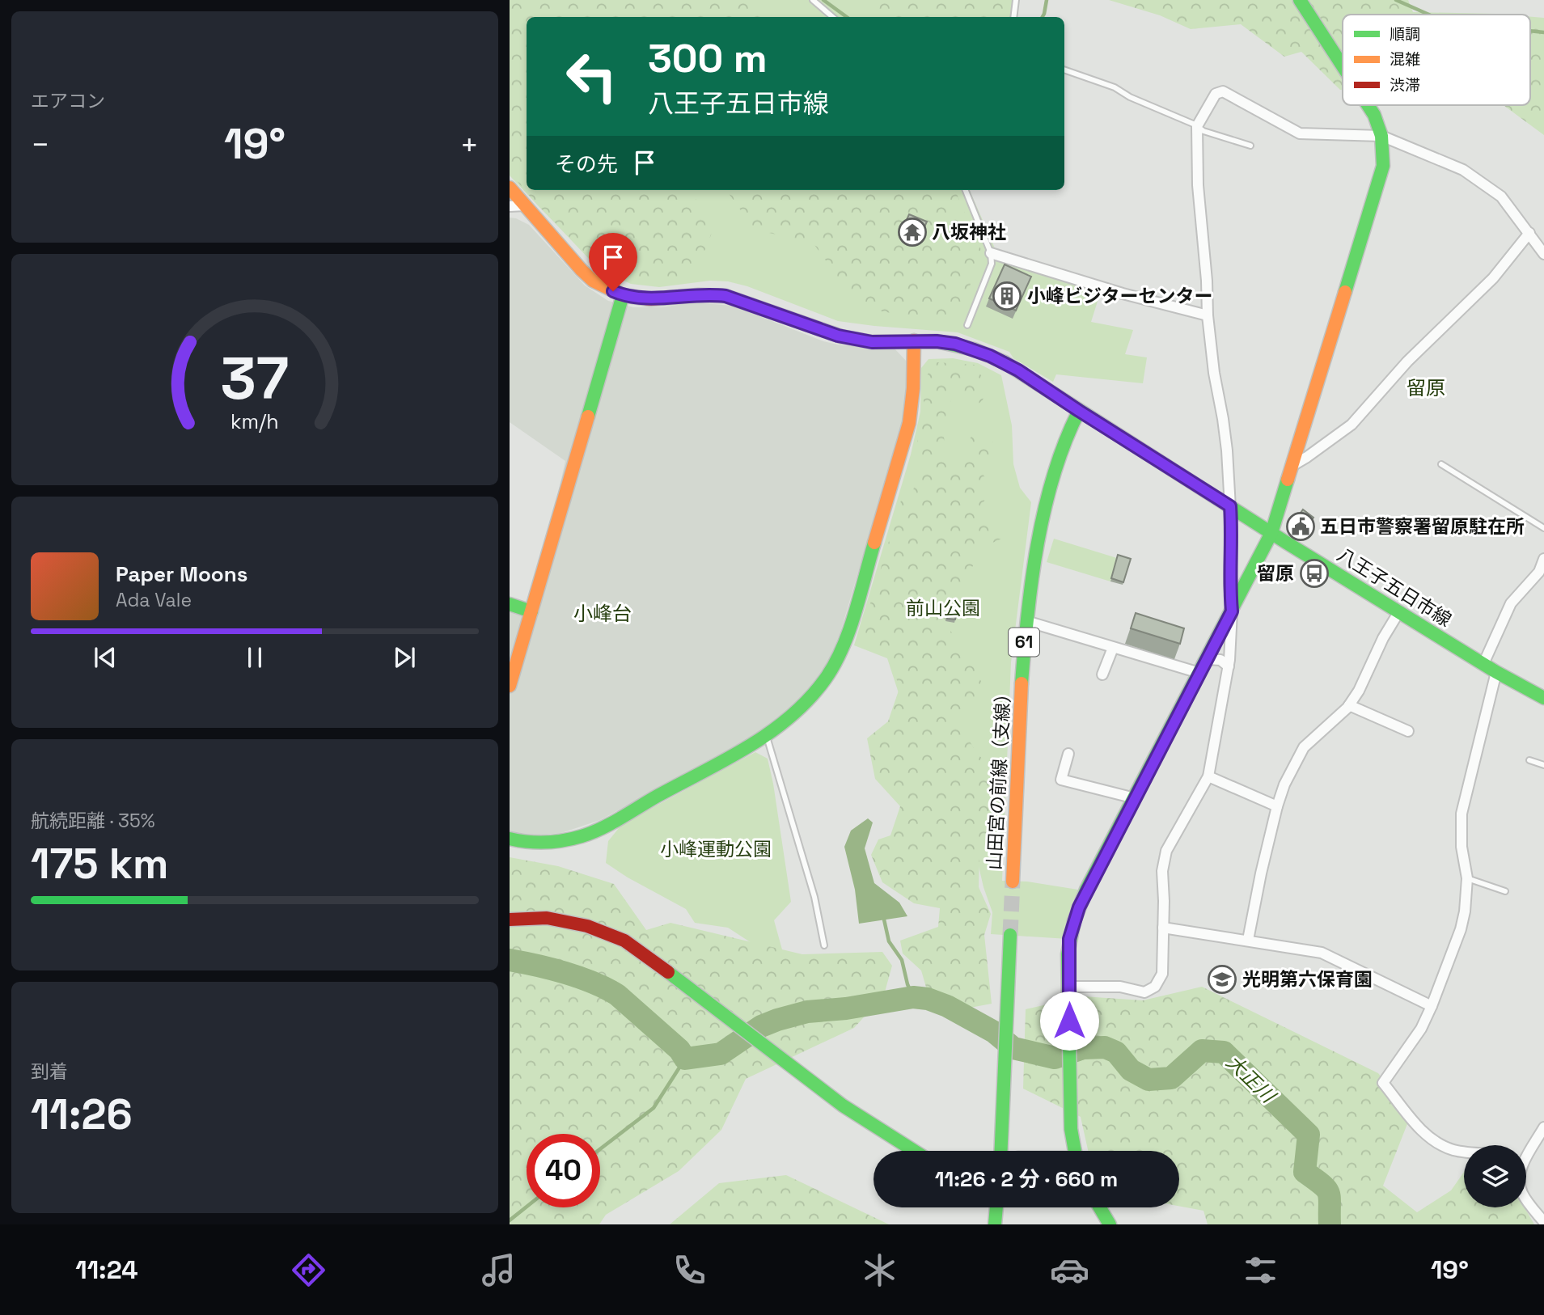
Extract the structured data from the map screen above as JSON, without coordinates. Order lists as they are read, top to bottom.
{
  "streets": {
    "street": ["八王子五日市線", "61", "山田宮の前線（支線）"]
  },
  "crossings": [
    ["八王子五日市線", "山田宮の前線（支線）"]
  ],
  "districts": ["留原", "小峰台"],
  "water": ["大正川"],
  "parks": ["前山公園", "小峰運動公園"],
  "places": {
    "temple": ["八坂神社"],
    "building": ["小峰ビジターセンター"],
    "public building": ["五日市警察署留原駐在所"],
    "bus stop": ["留原"],
    "school or university": ["光明第六保育園"]
  },
  "legend": ["順調", "混雑", "渋滞"],
  "page": {
    "tile": [
      "エアコン",
      ["航続距離 · 35%", "175 km"],
      ["到着", "11:26"]
    ],
    "turn": ["300 m", "八王子五日市線"],
    "heat": ["−", "19°", "+"],
    "then": "その先",
    "song": ["Paper Moons", "Ada Vale"],
    "limit": "40",
    "trip": "11:26 · 2 分 · 660 m",
    "tabs": ["11:24", "19°"],
    "gauge": ["37", "km/h"]
  }
}
